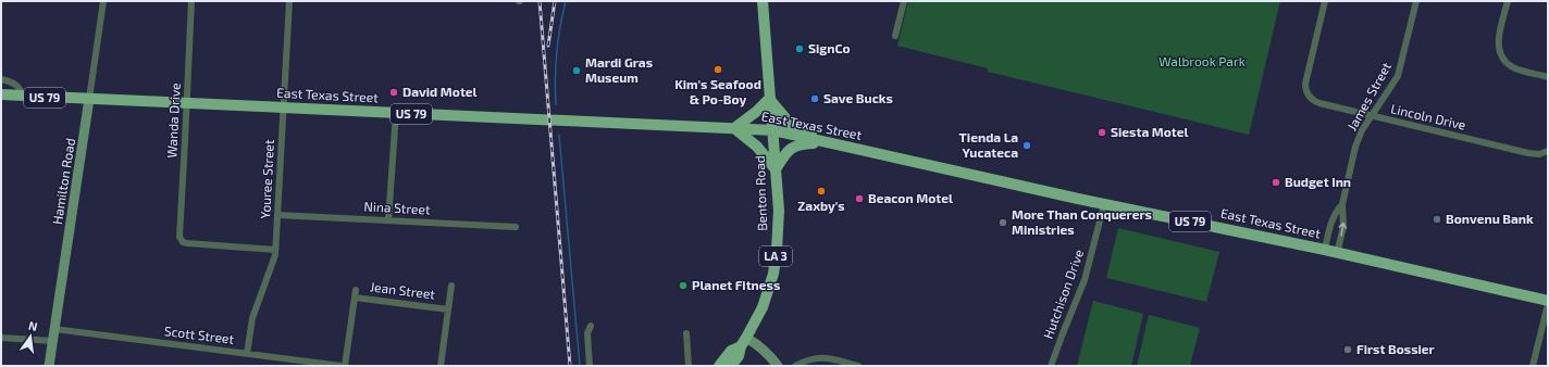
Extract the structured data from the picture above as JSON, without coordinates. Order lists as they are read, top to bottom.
{
  "streets": {
    "main road": [
      "East Texas Street",
      "US 79",
      "Benton Road",
      "LA 3"
    ],
    "street": [
      "James Street",
      "Lincoln Drive",
      "Wanda Drive",
      "Youree Street",
      "Hamilton Road",
      "Nina Street",
      "Jean Street",
      "Hutchison Drive",
      "Scott Street"
    ]
  },
  "crossings": [
    ["East Texas Street", "James Street"],
    ["East Texas Street", "Wanda Drive"],
    ["East Texas Street", "Youree Street"],
    ["East Texas Street", "Hamilton Road"],
    ["East Texas Street", "Benton Road"],
    ["East Texas Street", "Hutchison Drive"],
    ["James Street", "Lincoln Drive"],
    ["Wanda Drive", "Youree Street"],
    ["Youree Street", "Nina Street"],
    ["Youree Street", "Scott Street"],
    ["Hamilton Road", "Scott Street"],
    ["Benton Road", "LA 3"],
    ["Jean Street", "Scott Street"]
  ],
  "parks": ["Walbrook Park"],
  "places": [
    "SignCo",
    "Kim's Seafood & Po-Boy",
    "Mardi Gras Museum",
    "David Motel",
    "Save Bucks",
    "Siesta Motel",
    "Tienda La Yucateca",
    "Budget Inn",
    "Zaxby's",
    "Beacon Motel",
    "Bonvenu Bank",
    "More Than Conquerers Ministries",
    "Planet Fitness",
    "First Bossier"
  ],
  "north": "top"
}
